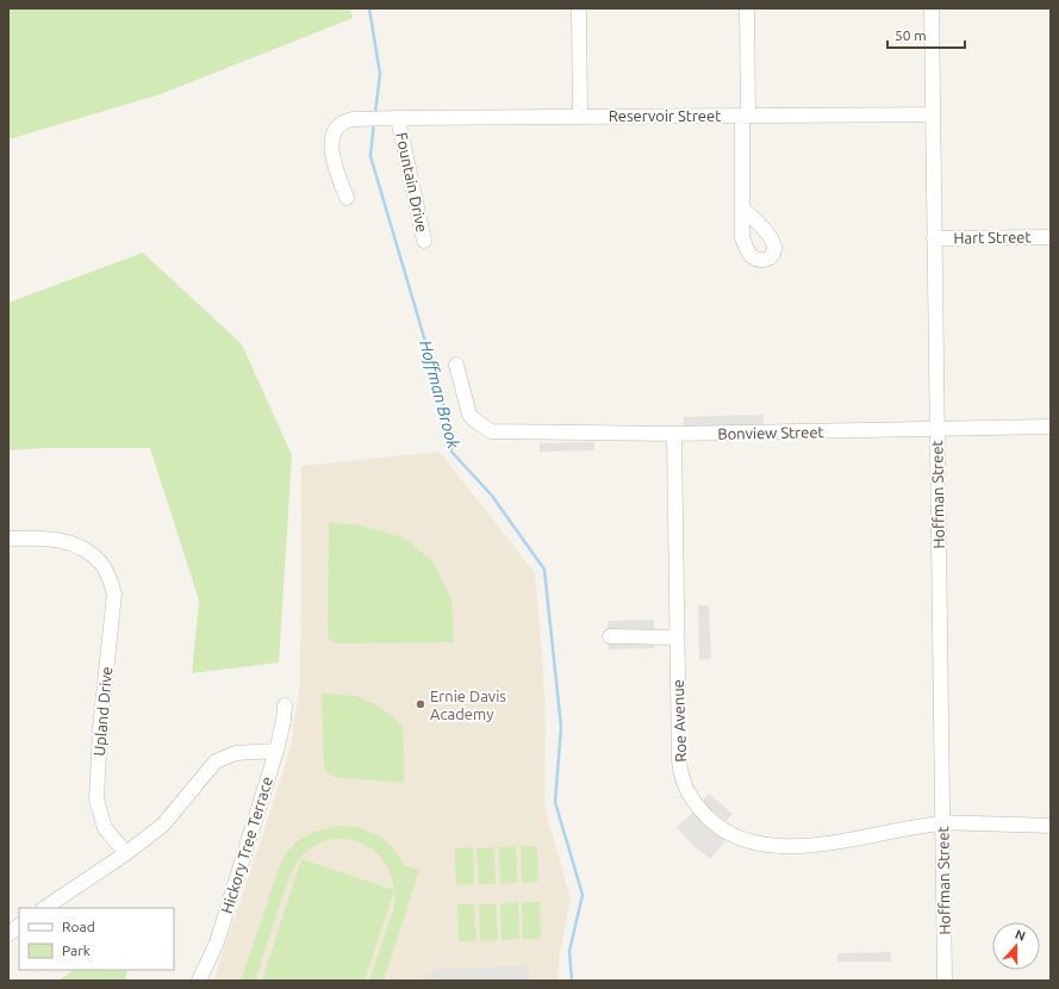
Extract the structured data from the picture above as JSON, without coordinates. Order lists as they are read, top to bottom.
{
  "streets": {
    "street": [
      "Reservoir Street",
      "Fountain Drive",
      "Hart Street",
      "Bonview Street",
      "Hoffman Street",
      "Upland Drive",
      "Roe Avenue",
      "Hickory Tree Terrace"
    ]
  },
  "crossings": [
    ["Reservoir Street", "Fountain Drive"],
    ["Reservoir Street", "Hoffman Street"],
    ["Hart Street", "Hoffman Street"],
    ["Bonview Street", "Hoffman Street"],
    ["Bonview Street", "Roe Avenue"],
    ["Hoffman Street", "Roe Avenue"]
  ],
  "water": ["Hoffman Brook"],
  "places": ["Ernie Davis Academy"],
  "legend": ["Road", "Park"],
  "scale_bar": "50 m",
  "north": "top"
}
